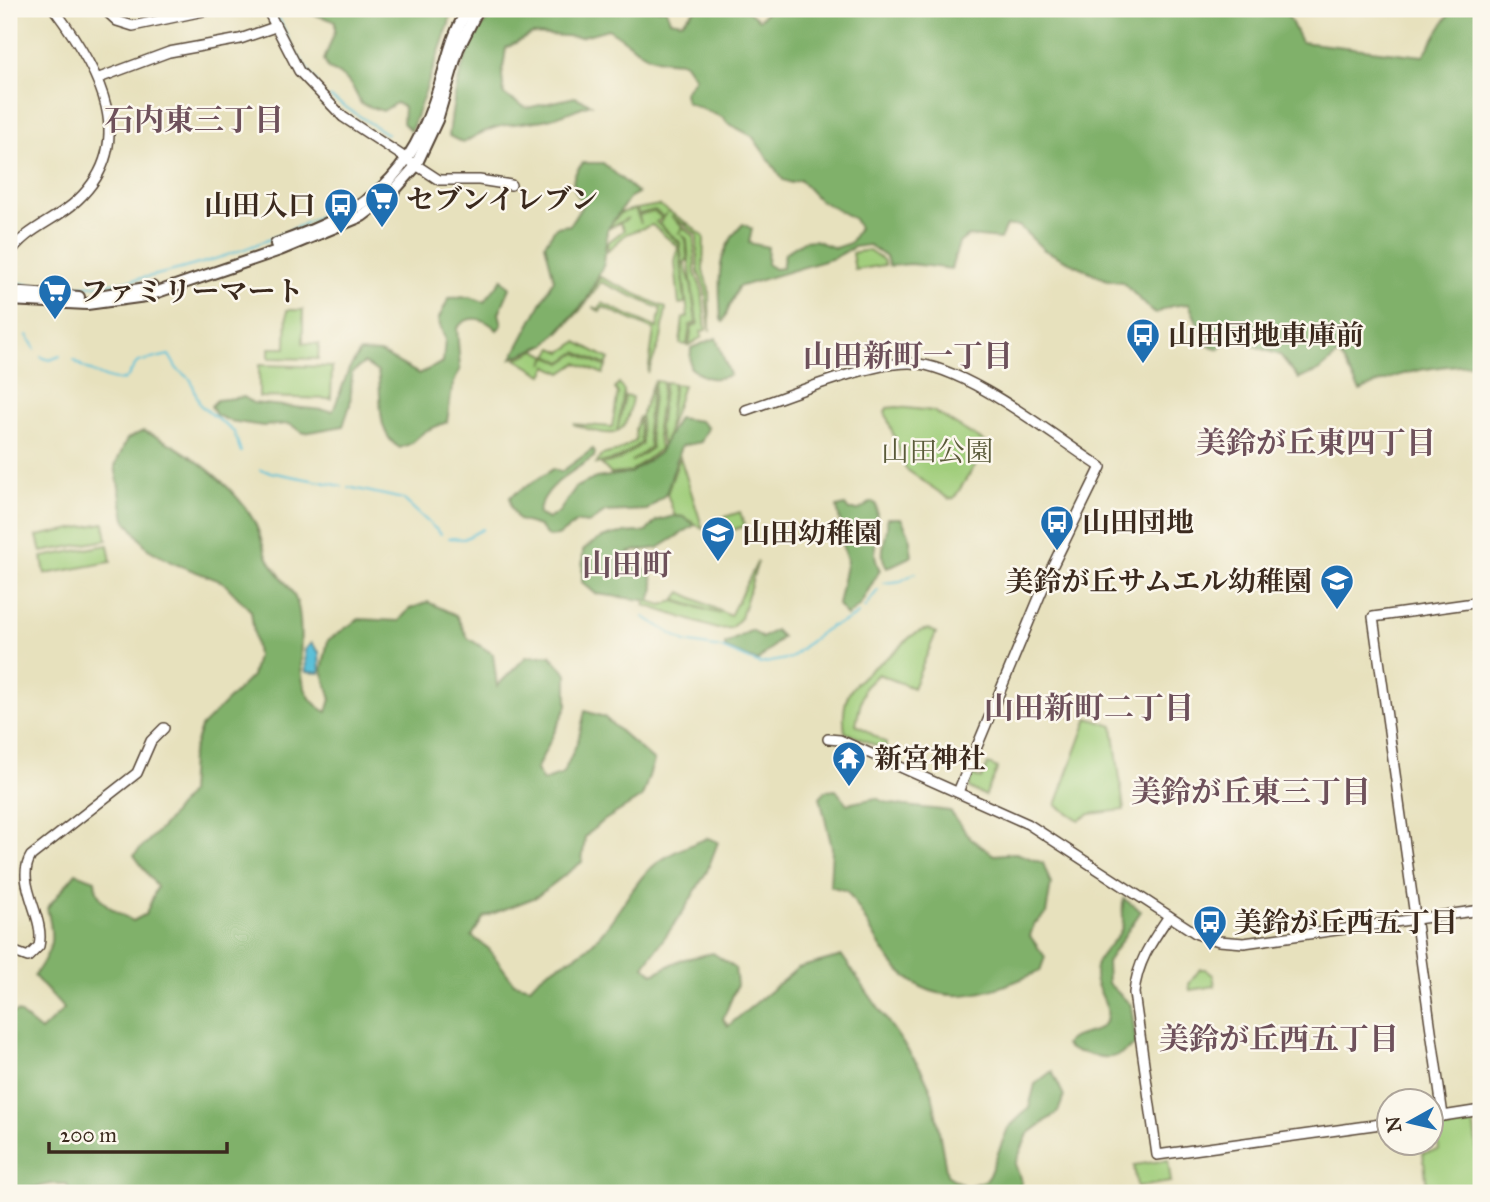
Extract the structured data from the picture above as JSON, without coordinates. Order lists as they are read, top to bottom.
{
  "districts": [
    "石内東三丁目",
    "山田新町一丁目",
    "美鈴が丘東四丁目",
    "山田町",
    "山田新町二丁目",
    "美鈴が丘東三丁目",
    "美鈴が丘西五丁目"
  ],
  "parks": ["山田公園"],
  "places": {
    "supermarket": ["セブンイレブン", "ファミリーマート"],
    "bus stop": [
      "山田入口",
      "山田団地車庫前",
      "山田団地",
      "美鈴が丘西五丁目"
    ],
    "school or university": ["山田幼稚園", "美鈴が丘サムエル幼稚園"],
    "temple": ["新宮神社"]
  },
  "scale_bar": "200 m",
  "north": "left"
}
